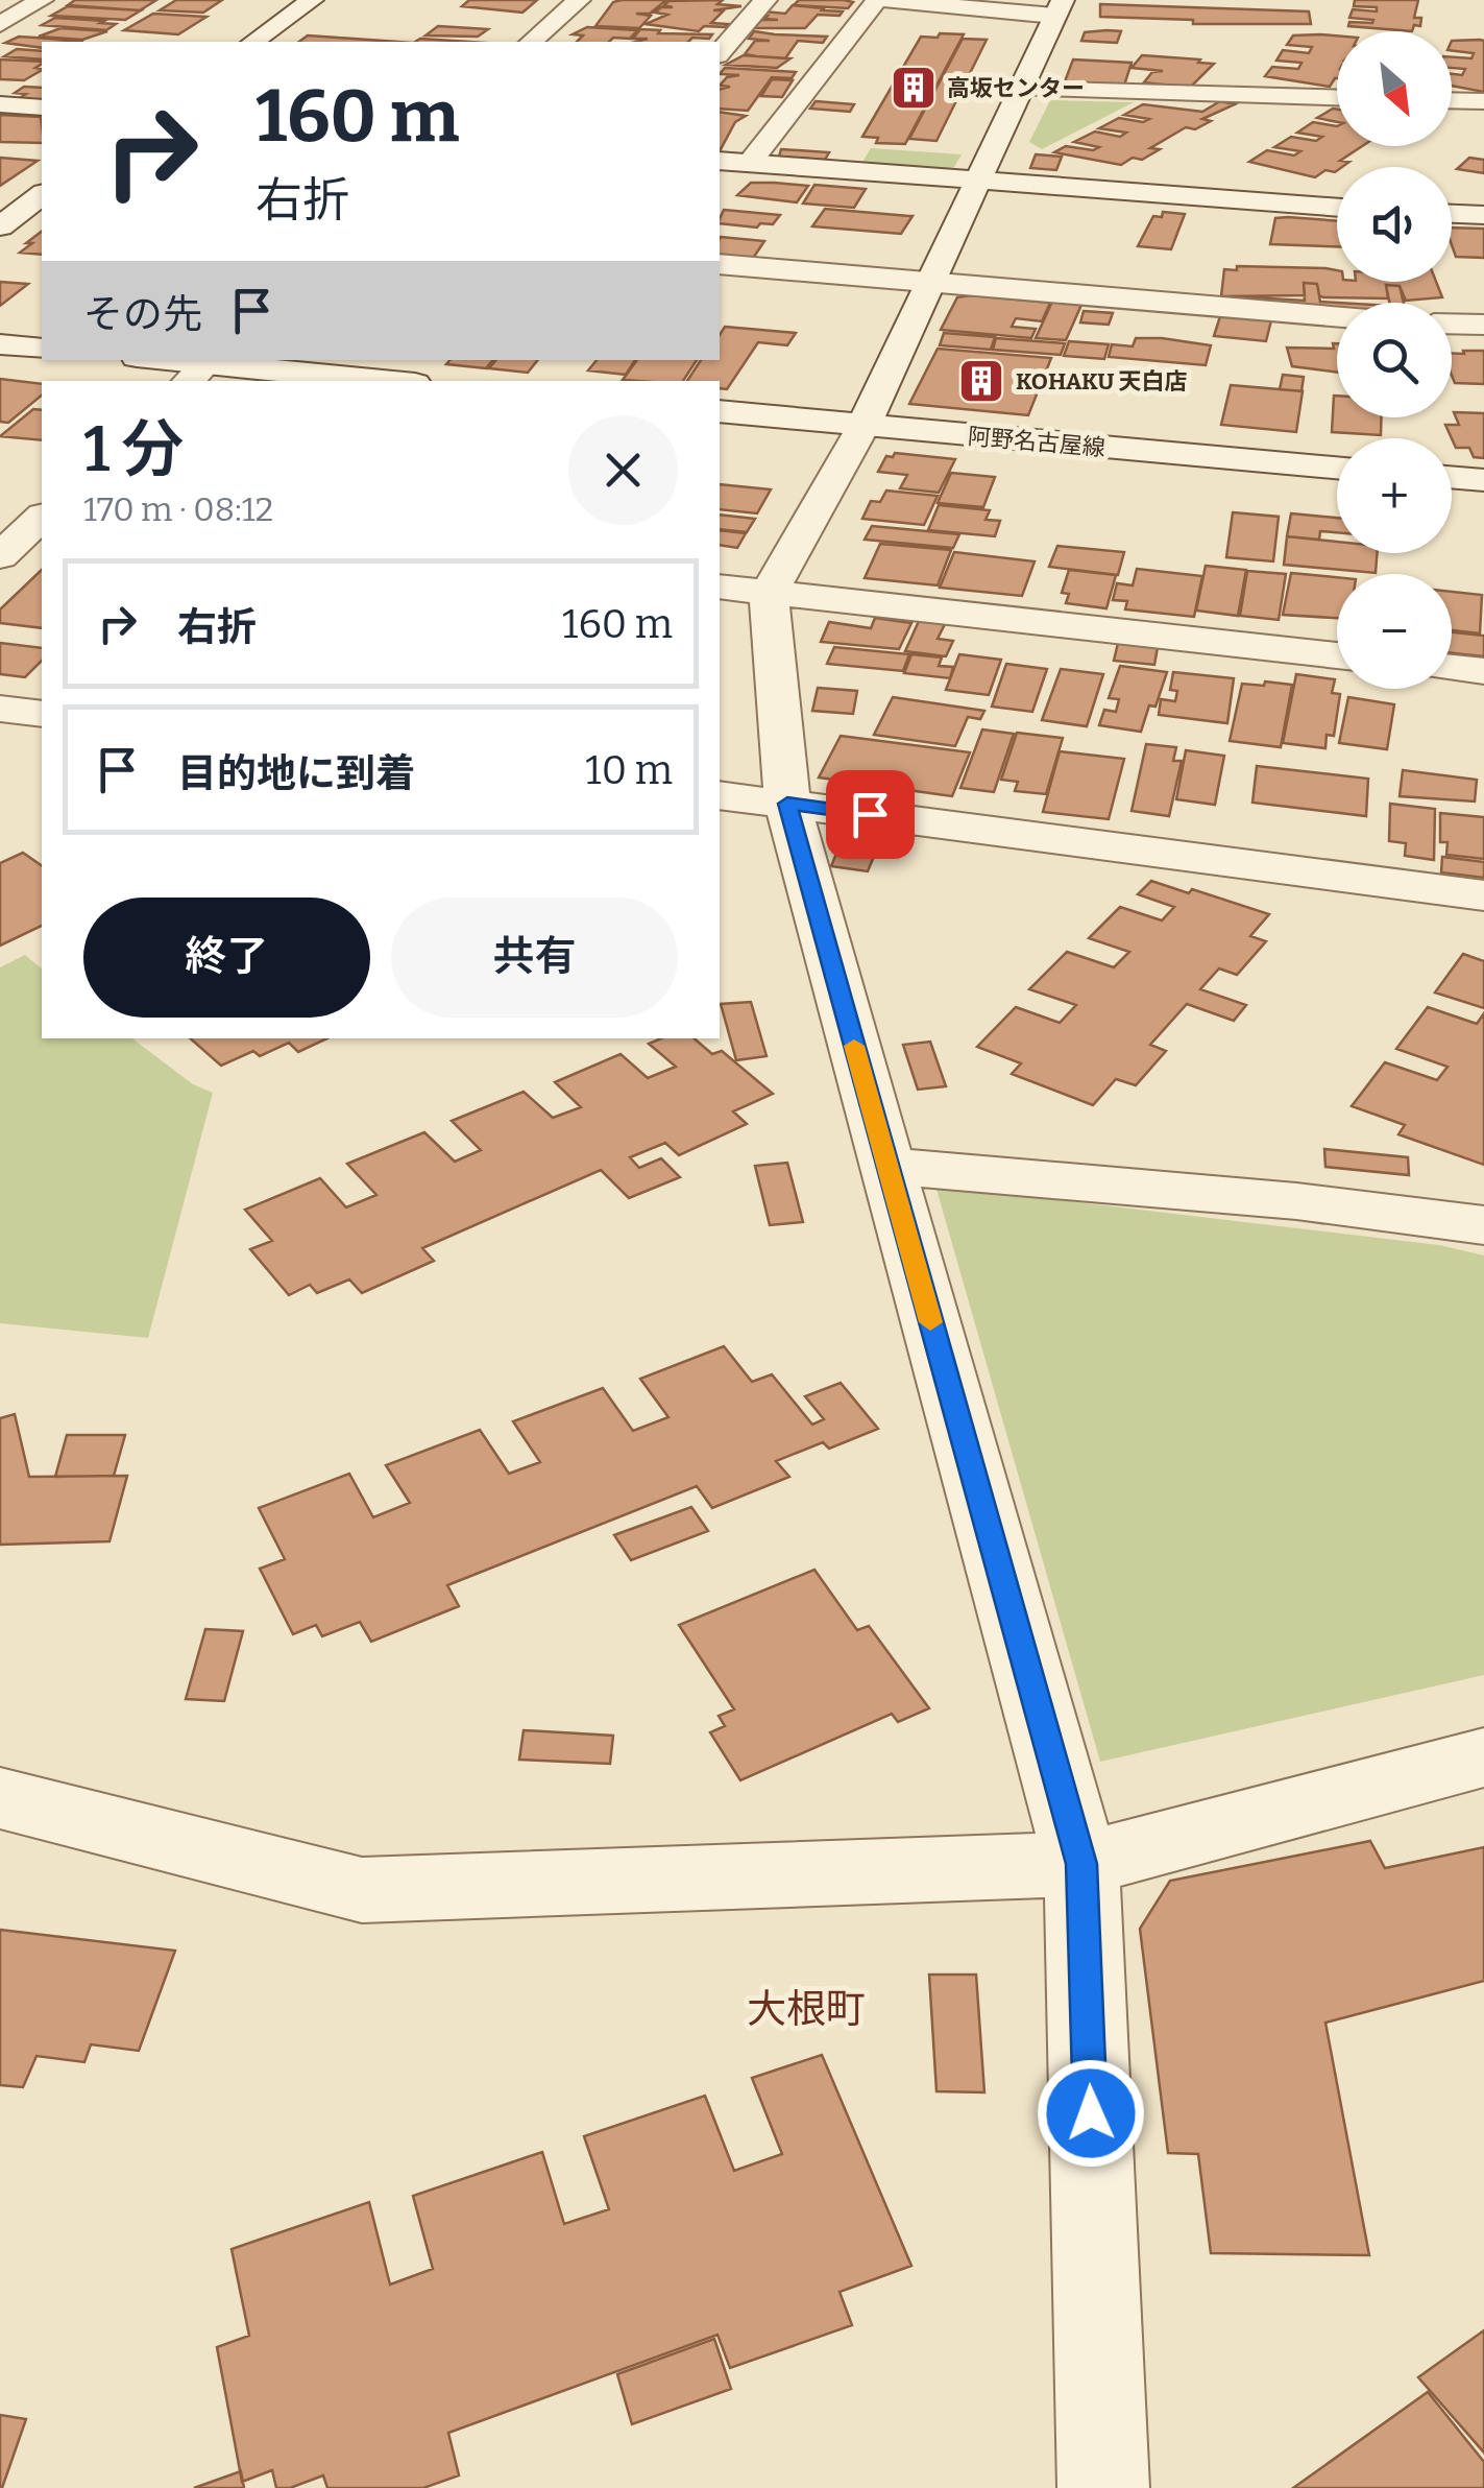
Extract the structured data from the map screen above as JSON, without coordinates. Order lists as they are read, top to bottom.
{
  "streets": {
    "street": ["阿野名古屋線"]
  },
  "districts": ["大根町"],
  "places": {
    "building": ["高坂センター", "KOHAKU 天白店"]
  },
  "north": "bottom right",
  "page": {
    "map_buttons": ["+", "−"],
    "turn": ["160 m", "右折"],
    "then": "その先",
    "heading": ["1 分", "170 m · 08:12"],
    "list": [
      {
        "name": "右折",
        "value": "160 m"
      },
      {
        "name": "目的地に到着",
        "value": "10 m"
      }
    ],
    "buttons": ["終了", "共有"]
  }
}
